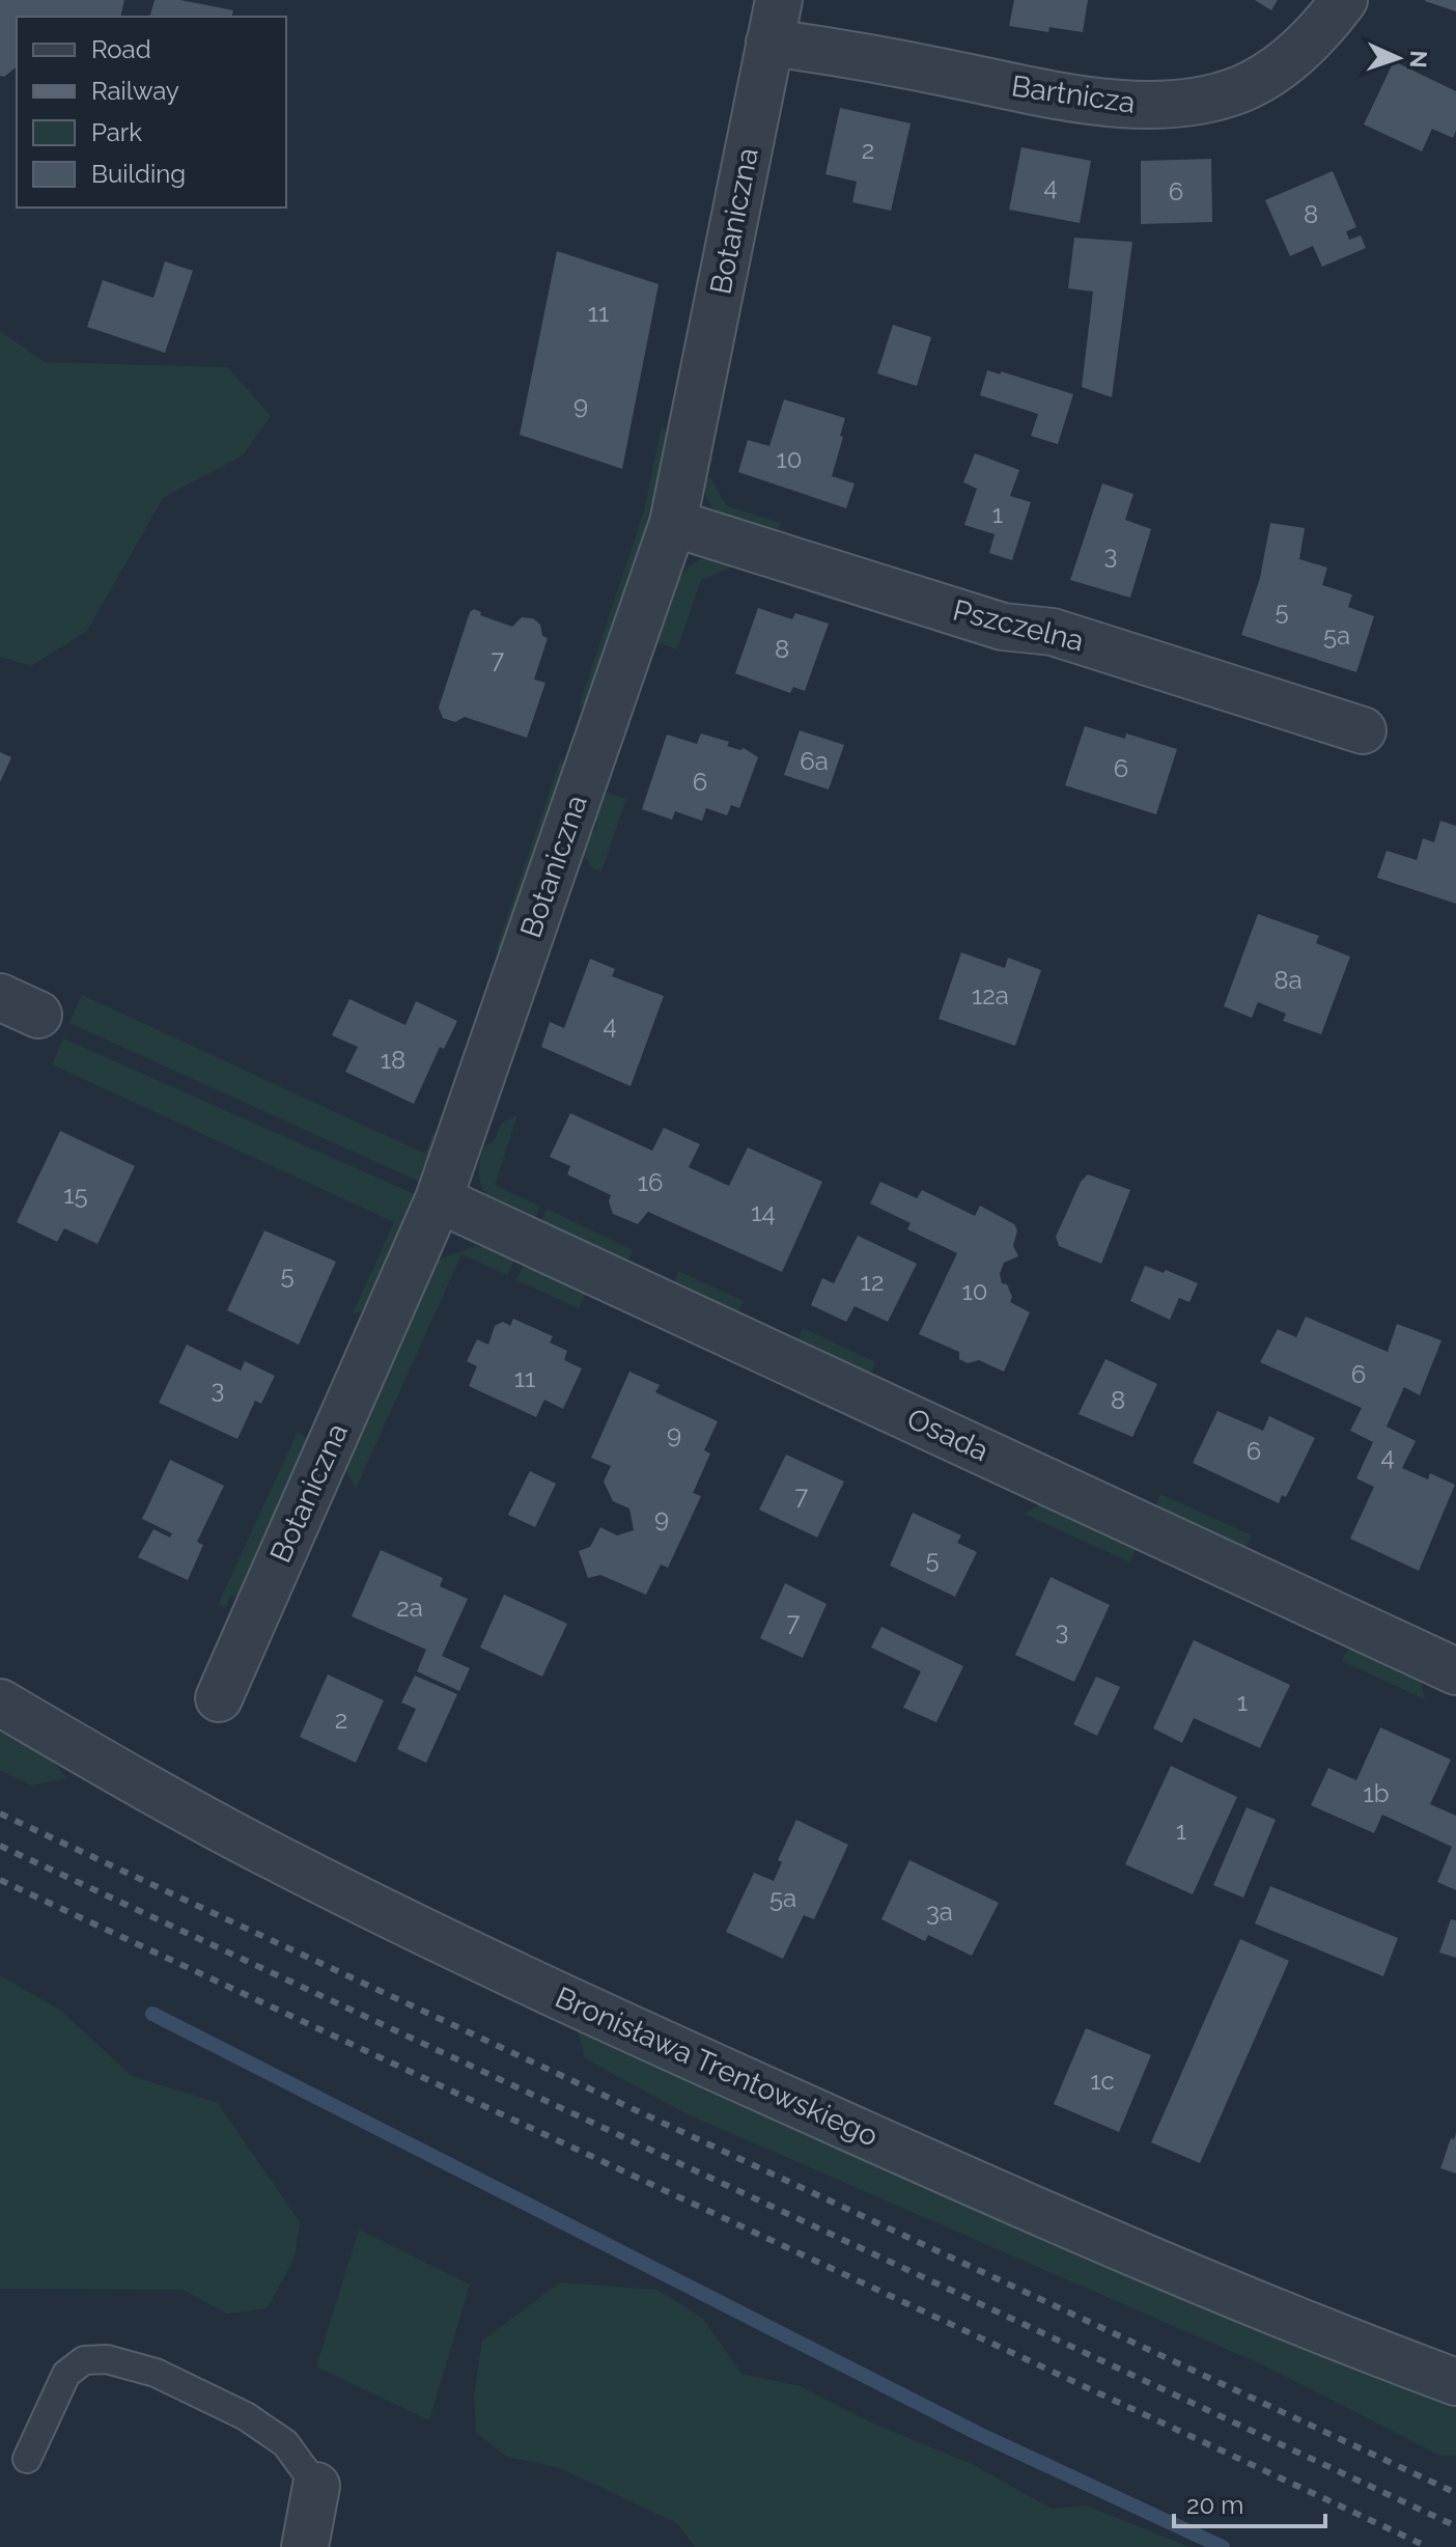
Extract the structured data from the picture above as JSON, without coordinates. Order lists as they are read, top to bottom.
{
  "streets": {
    "street": [
      "Bartnicza",
      "Botaniczna",
      "Pszczelna",
      "Osada",
      "Bronisława Trentowskiego"
    ]
  },
  "crossings": [
    ["Bartnicza", "Botaniczna"],
    ["Botaniczna", "Pszczelna"],
    ["Botaniczna", "Osada"]
  ],
  "house_numbers": [
    "2",
    "4",
    "6",
    "8",
    "11",
    "9",
    "10",
    "1",
    "3",
    "5",
    "5a",
    "8",
    "7",
    "6a",
    "6",
    "6",
    "8a",
    "12a",
    "4",
    "18",
    "16",
    "15",
    "14",
    "5",
    "12",
    "10",
    "6",
    "11",
    "3",
    "8",
    "9",
    "6",
    "4",
    "7",
    "9",
    "5",
    "2a",
    "7",
    "3",
    "1",
    "2",
    "1b",
    "1",
    "5a",
    "3a",
    "1c"
  ],
  "legend": [
    "Road",
    "Railway",
    "Park",
    "Building"
  ],
  "scale_bar": "20 m",
  "north": "right"
}
